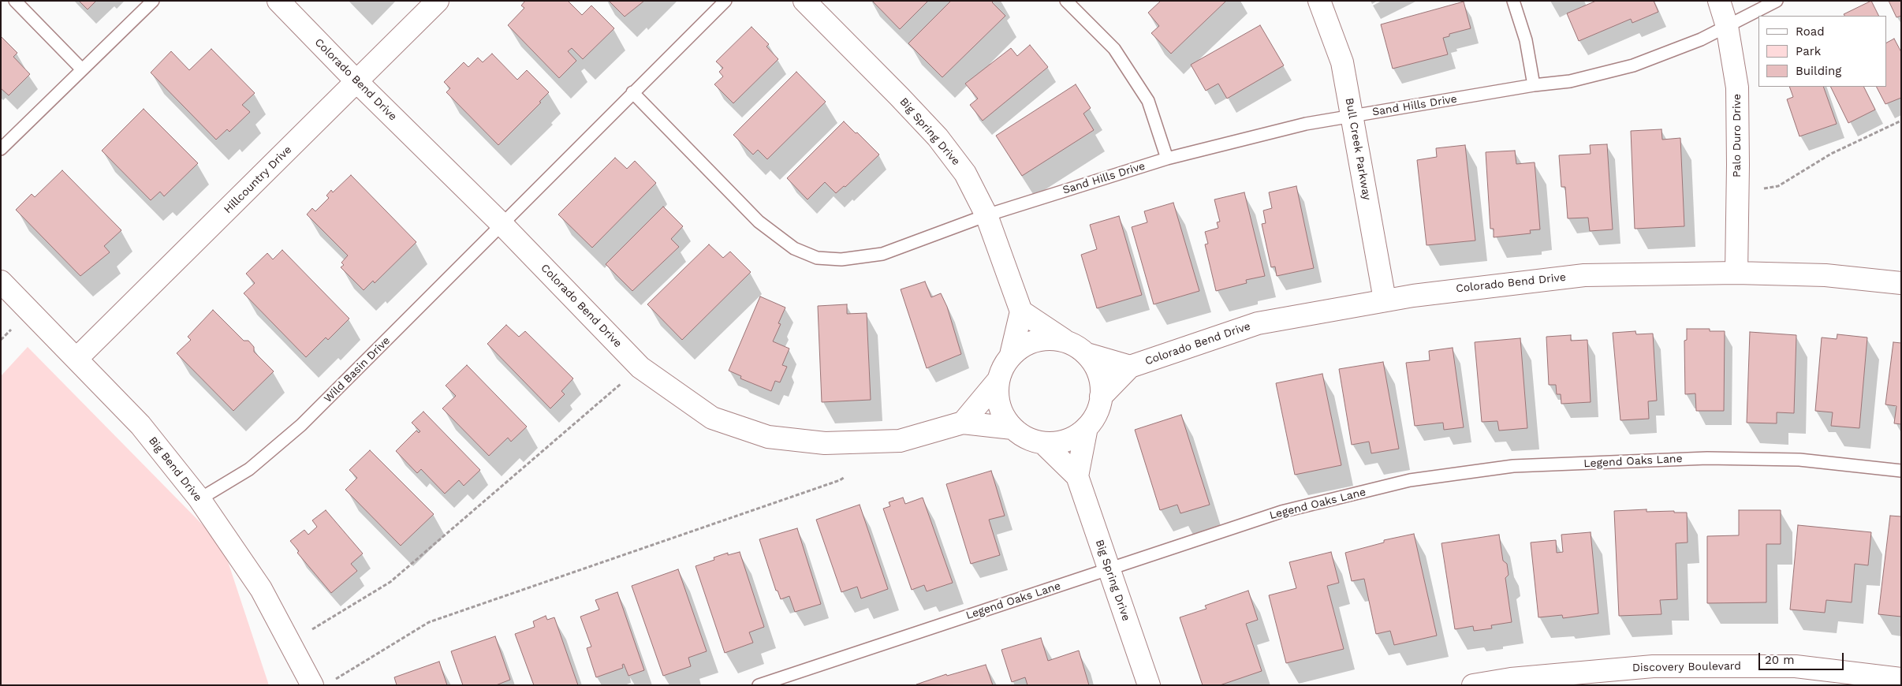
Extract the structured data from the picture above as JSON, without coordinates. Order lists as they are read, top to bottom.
{
  "streets": {
    "street": [
      "Colorado Bend Drive",
      "Big Spring Drive",
      "Palo Duro Drive",
      "Bull Creek Parkway",
      "Hillcountry Drive",
      "Big Bend Drive",
      "Discovery Boulevard"
    ],
    "lane": ["Sand Hills Drive", "Wild Basin Drive", "Legend Oaks Lane"]
  },
  "crossings": [
    ["Colorado Bend Drive", "Big Spring Drive"],
    ["Colorado Bend Drive", "Palo Duro Drive"],
    ["Colorado Bend Drive", "Bull Creek Parkway"],
    ["Colorado Bend Drive", "Hillcountry Drive"],
    ["Colorado Bend Drive", "Wild Basin Drive"],
    ["Sand Hills Drive", "Big Spring Drive"],
    ["Sand Hills Drive", "Palo Duro Drive"],
    ["Sand Hills Drive", "Bull Creek Parkway"],
    ["Sand Hills Drive", "Wild Basin Drive"],
    ["Big Spring Drive", "Legend Oaks Lane"],
    ["Hillcountry Drive", "Big Bend Drive"],
    ["Wild Basin Drive", "Big Bend Drive"]
  ],
  "legend": ["Road", "Park", "Building"],
  "scale_bar": "20 m"
}
